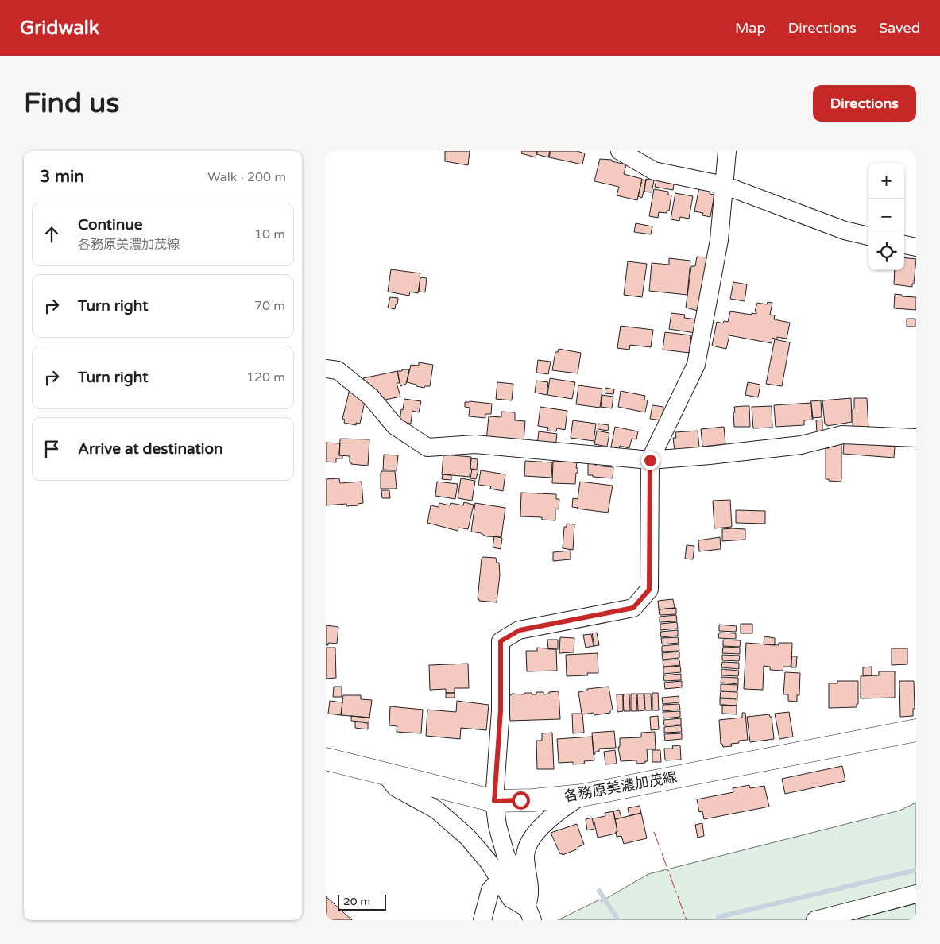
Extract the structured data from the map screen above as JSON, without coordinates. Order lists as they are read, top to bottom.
{
  "streets": {
    "main road": ["各務原美濃加茂線"]
  },
  "scale_bar": "20 m",
  "page": {
    "header": "Gridwalk",
    "nav": ["Map", "Directions", "Saved"],
    "buttons": "Directions",
    "title": "Find us",
    "heading": ["3 min", "Walk · 200 m"],
    "map_buttons": ["+", "−"],
    "list": [
      ["Continue", "各務原美濃加茂線", "10 m"],
      ["Turn right", "70 m"],
      ["Turn right", "120 m"],
      "Arrive at destination"
    ],
    "scale": "20 m"
  }
}
